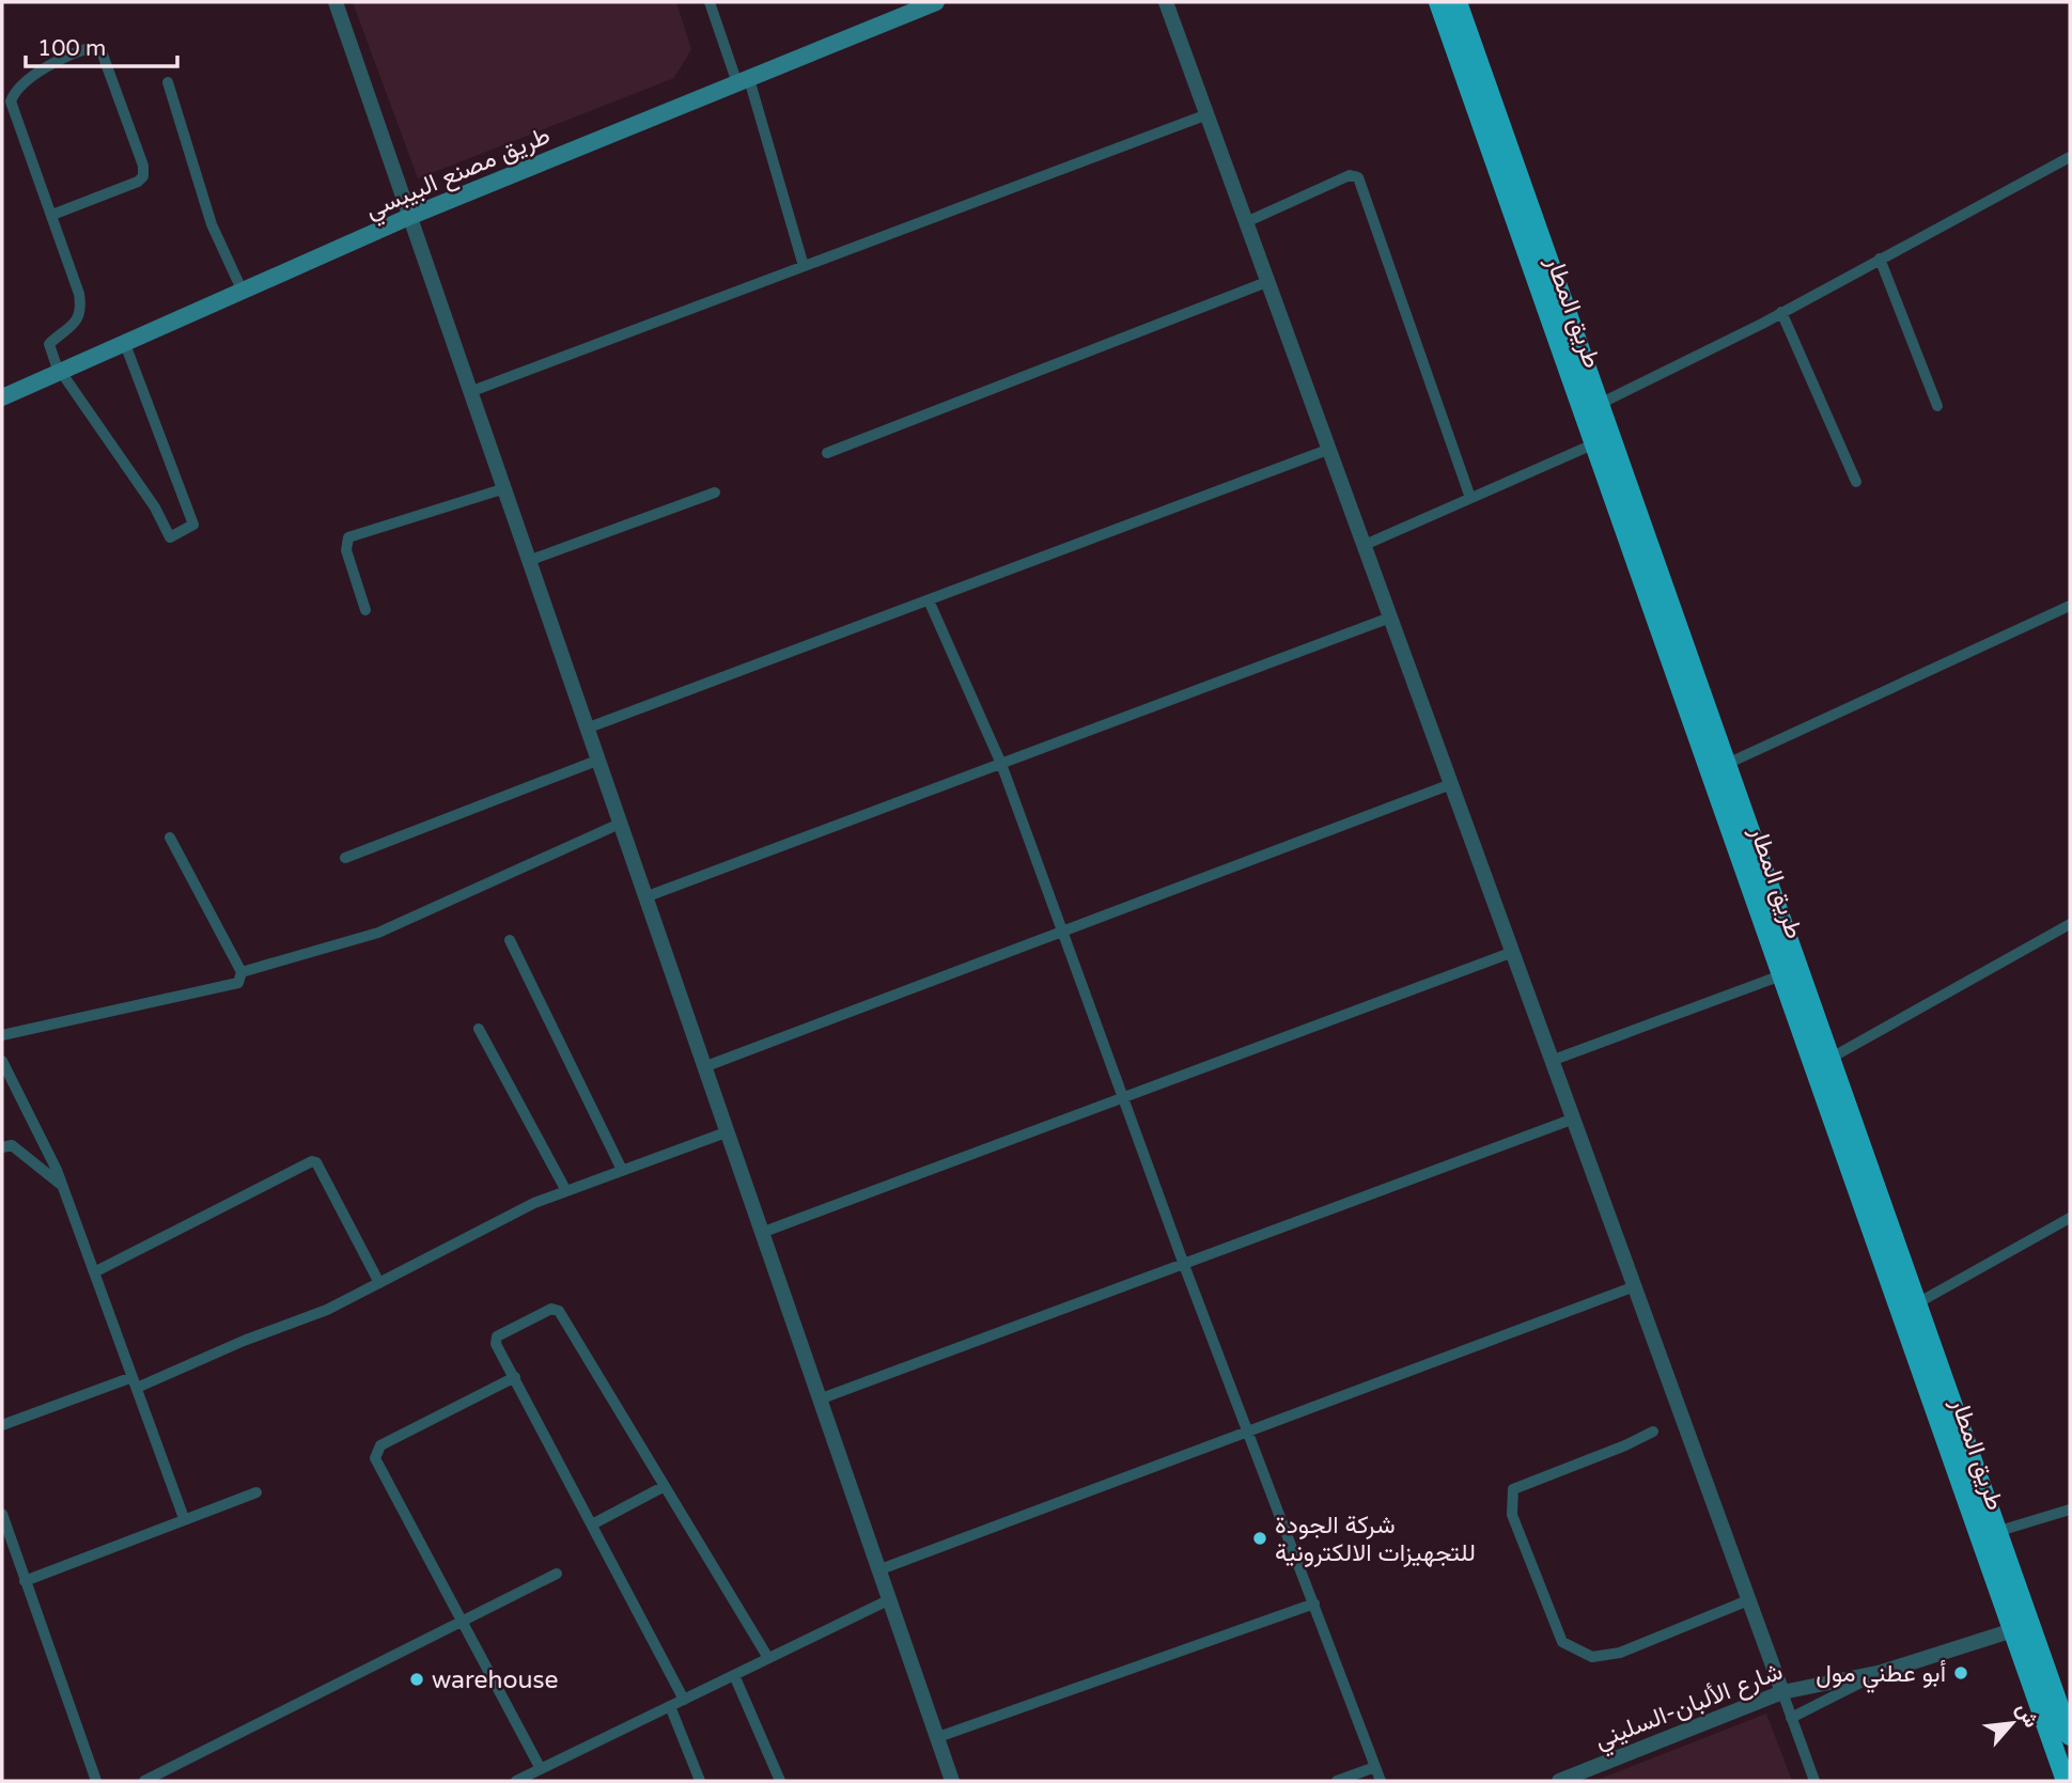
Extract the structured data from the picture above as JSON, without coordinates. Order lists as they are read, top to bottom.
{
  "streets": {
    "highway": ["طريق المطار"],
    "main road": ["طريق مصنع البيبسي"],
    "street": ["شارع الألبان-السليني"]
  },
  "crossings": [
    ["طريق المطار", "شارع الألبان-السليني"]
  ],
  "places": ["شركة الجودة للتجهيزات الالكترونية", "أبو عطني مول", "warehouse"],
  "scale_bar": "100 m",
  "north": "top right"
}
